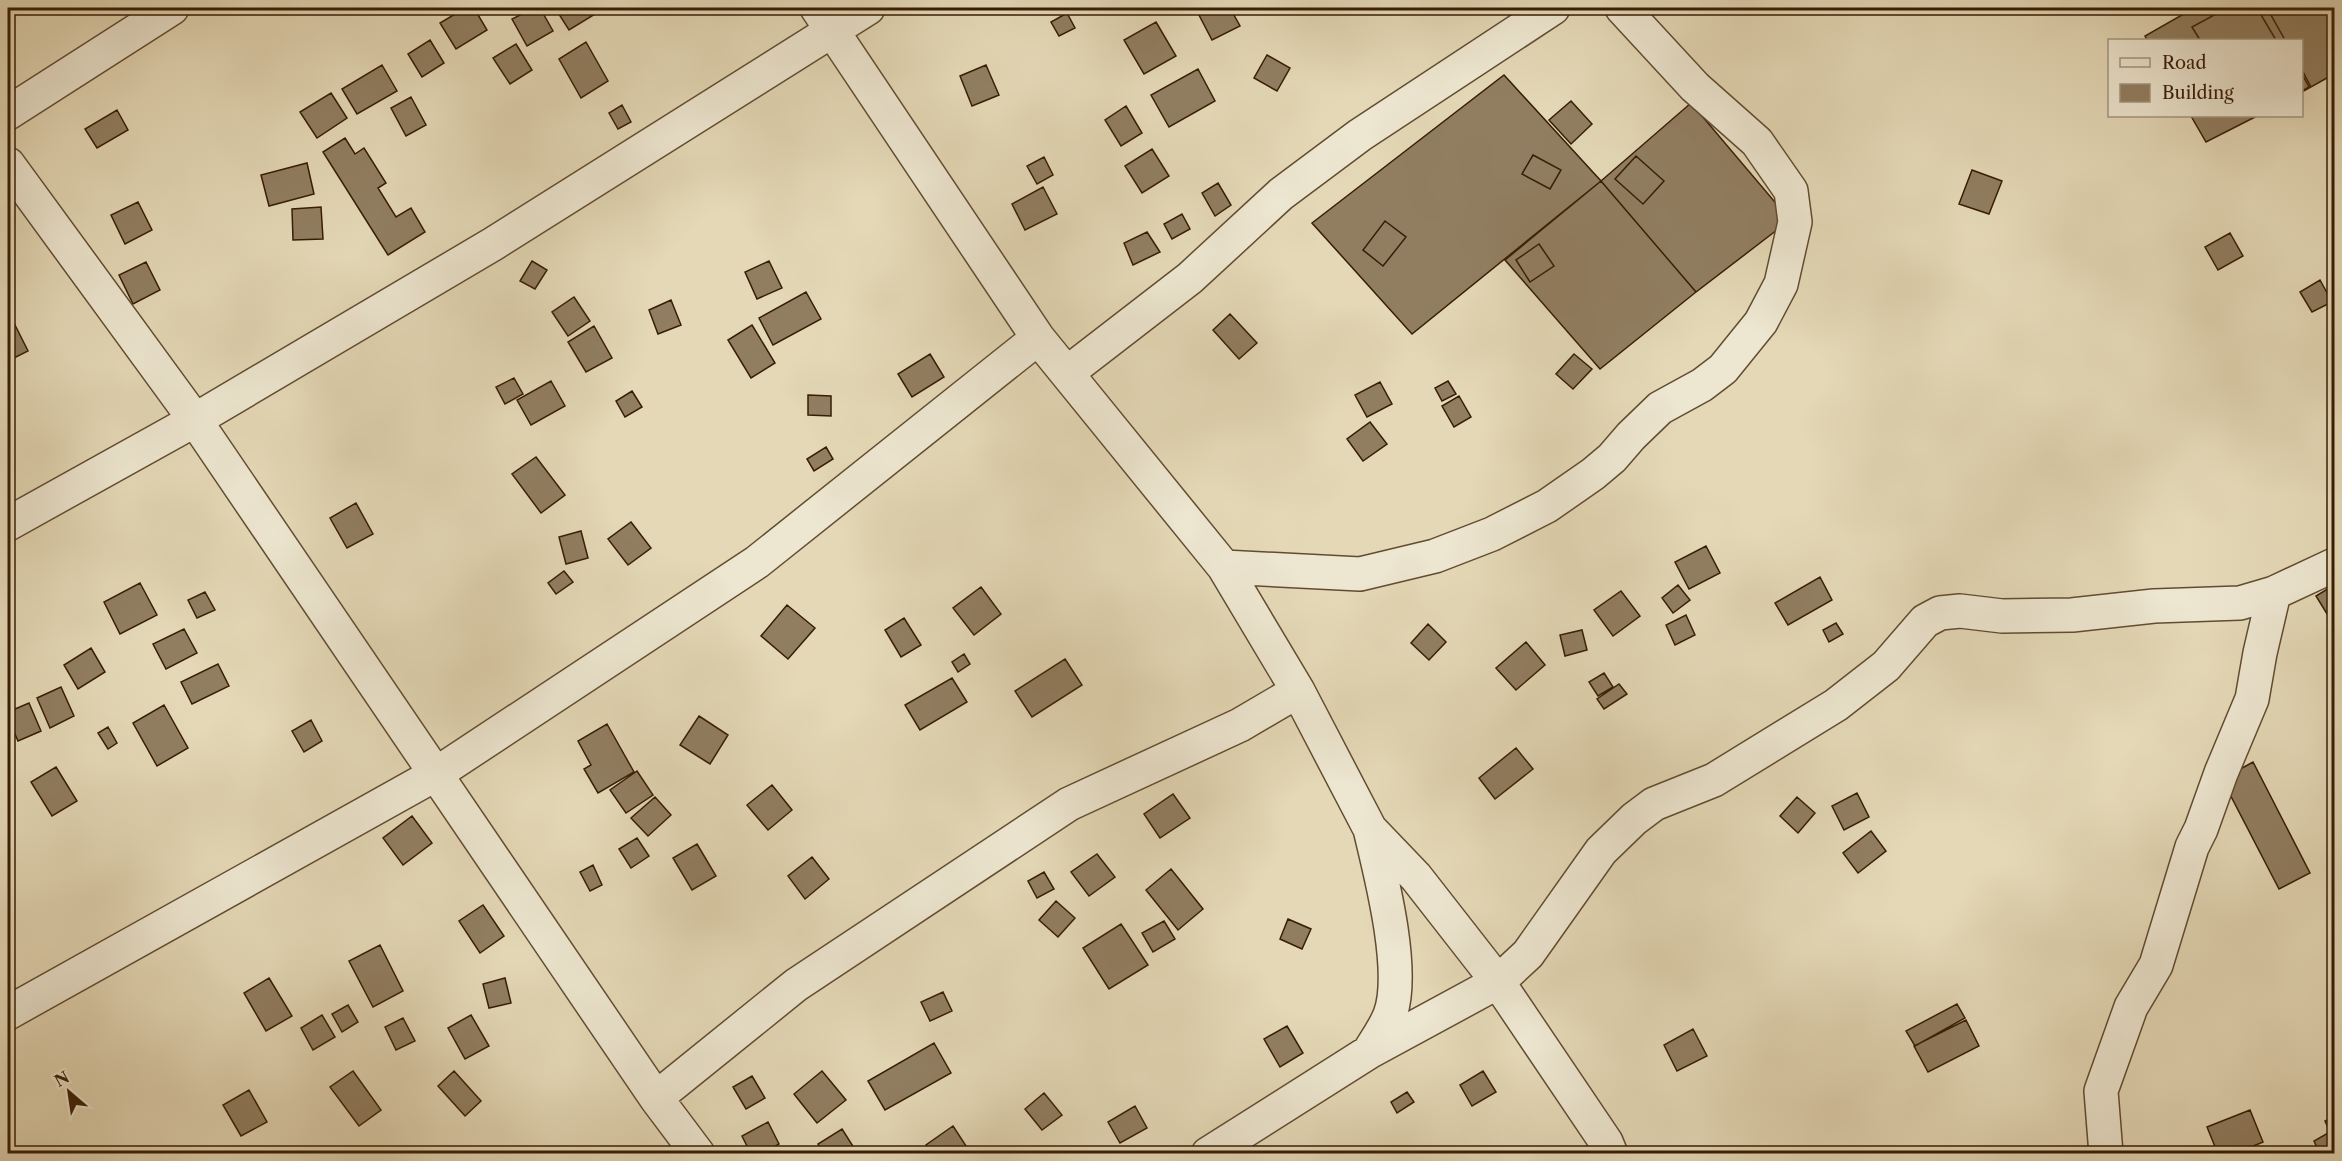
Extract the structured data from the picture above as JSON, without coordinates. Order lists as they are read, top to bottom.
{
  "legend": ["Road", "Building"],
  "north": "top left"
}
